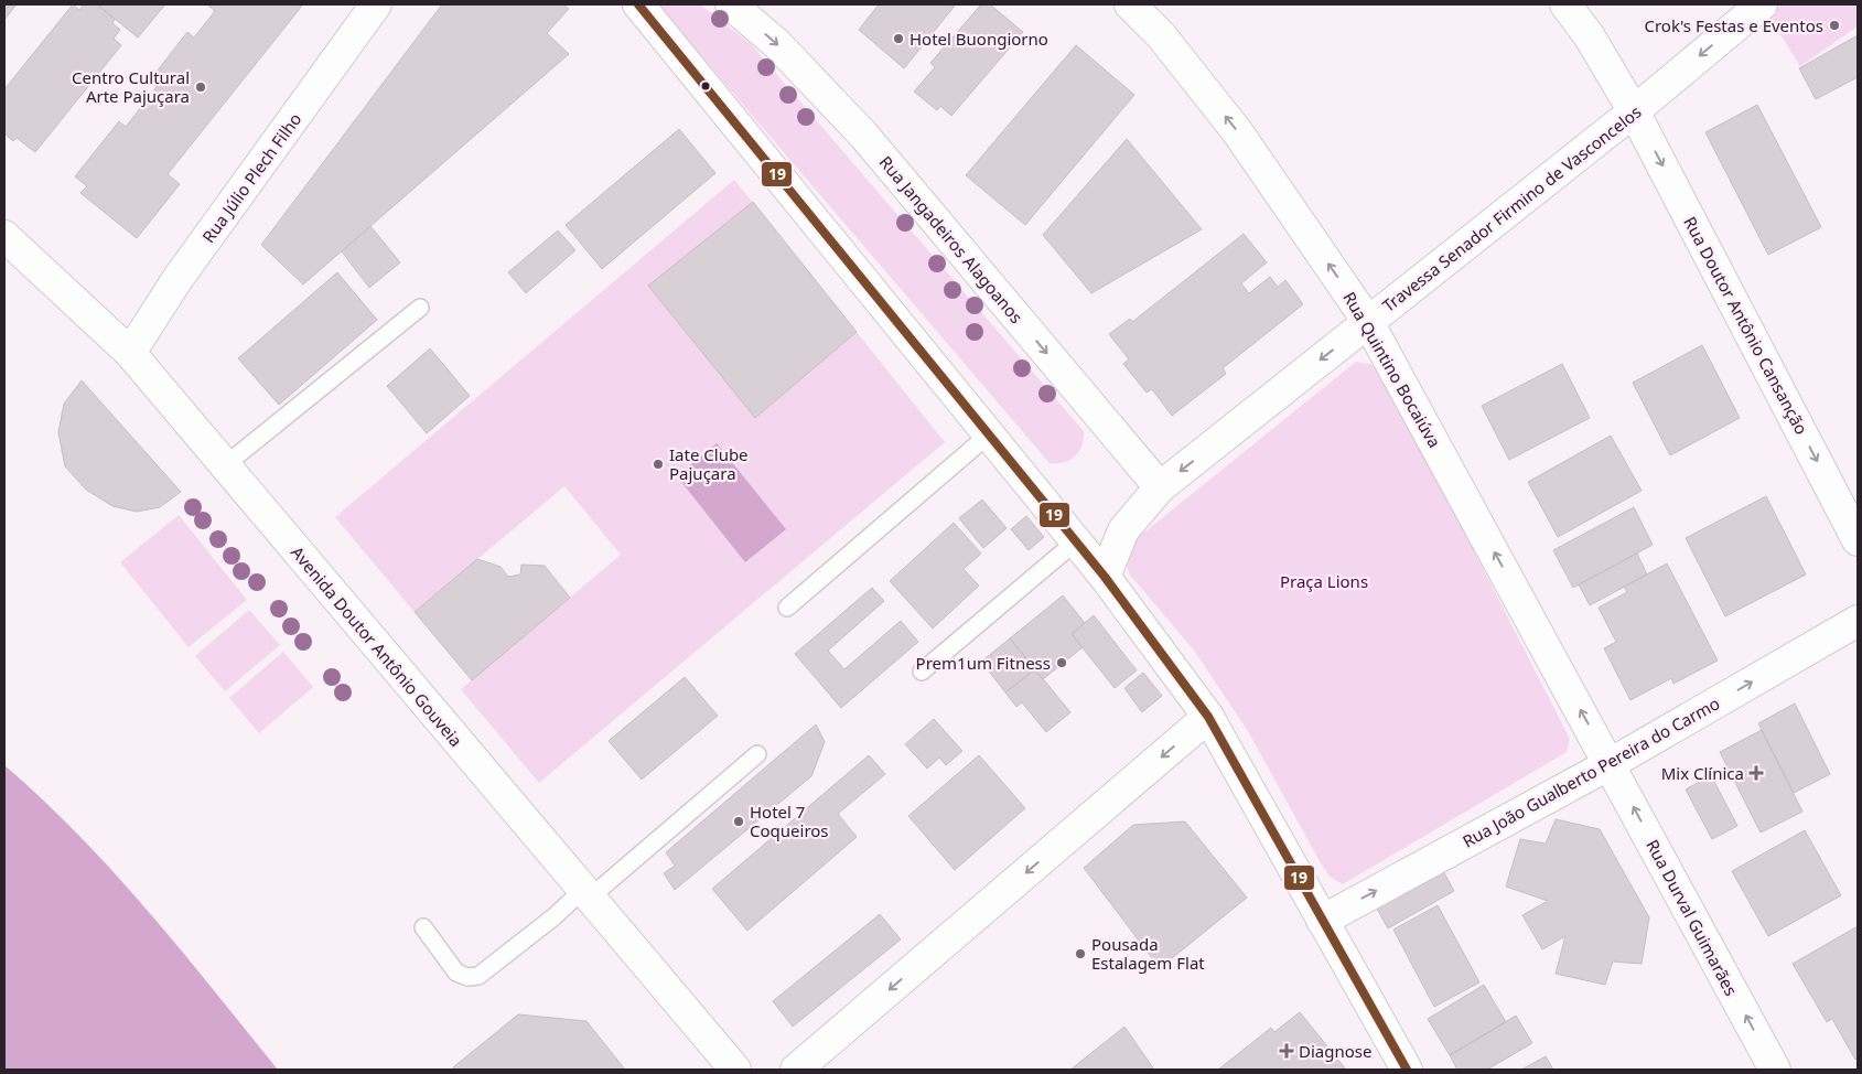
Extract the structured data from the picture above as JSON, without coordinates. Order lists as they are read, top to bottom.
{
  "streets": {
    "street": [
      "Rua Júlio Plech Filho",
      "Travessa Senador Firmino de Vasconcelos",
      "Rua Jangadeiros Alagoanos",
      "Rua Doutor Antônio Cansanção",
      "Rua Quintino Bocaiúva",
      "Avenida Doutor Antônio Gouveia",
      "Rua João Gualberto Pereira do Carmo",
      "Rua Durval Guimarães"
    ]
  },
  "crossings": [
    ["Rua Júlio Plech Filho", "Avenida Doutor Antônio Gouveia"],
    ["Travessa Senador Firmino de Vasconcelos", "Rua Jangadeiros Alagoanos"],
    ["Travessa Senador Firmino de Vasconcelos", "Rua Doutor Antônio Cansanção"],
    ["Travessa Senador Firmino de Vasconcelos", "Rua Quintino Bocaiúva"],
    ["Rua Quintino Bocaiúva", "Rua João Gualberto Pereira do Carmo"],
    ["Rua Quintino Bocaiúva", "Rua Durval Guimarães"],
    ["Rua João Gualberto Pereira do Carmo", "Rua Durval Guimarães"]
  ],
  "one_way": [
    "Travessa Senador Firmino de Vasconcelos",
    "Rua Doutor Antônio Cansanção",
    "Rua Quintino Bocaiúva",
    "Rua João Gualberto Pereira do Carmo",
    "Rua Durval Guimarães"
  ],
  "parks": ["Praça Lions"],
  "places": {
    "other": [
      "Crok's Festas e Eventos",
      "Hotel Buongiorno",
      "Centro Cultural Arte Pajuçara",
      "Iate Clube Pajuçara",
      "Prem1um Fitness",
      "Hotel 7 Coqueiros",
      "Pousada Estalagem Flat"
    ],
    "health": ["Mix Clínica", "Diagnose"]
  },
  "lines": ["transit line 19"]
}
